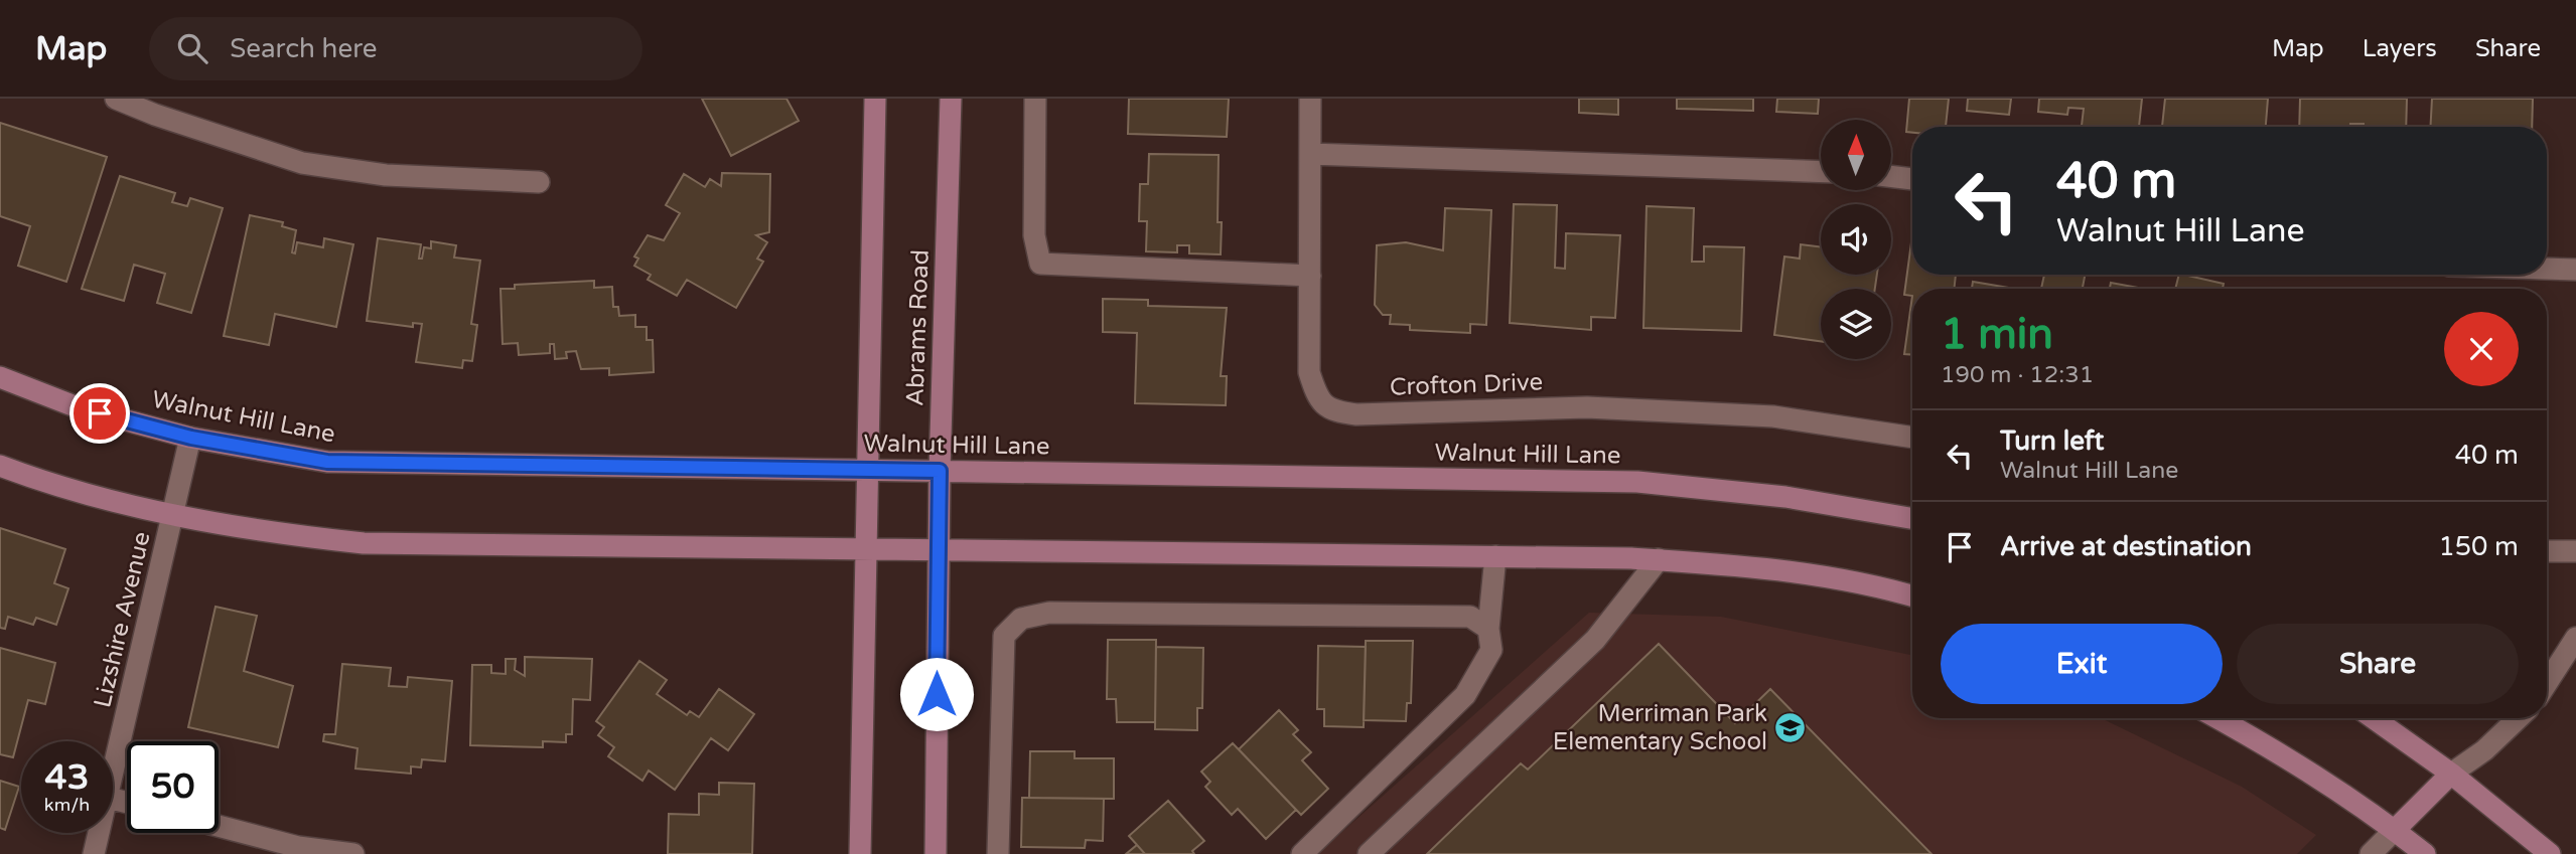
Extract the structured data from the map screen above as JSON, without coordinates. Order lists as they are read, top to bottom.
{
  "streets": {
    "main road": ["Abrams Road", "Walnut Hill Lane"],
    "street": ["Crofton Drive", "Lizshire Avenue"]
  },
  "crossings": [
    ["Abrams Road", "Walnut Hill Lane"],
    ["Walnut Hill Lane", "Lizshire Avenue"]
  ],
  "places": {
    "school or university": ["Merriman Park Elementary School"]
  },
  "north": "top",
  "page": {
    "header": "Map",
    "search": "Search here",
    "nav": ["Map", "Layers", "Share"],
    "turn": ["40 m", "Walnut Hill Lane"],
    "heading": ["1 min", "190 m · 12:31"],
    "list": [
      {
        "name": "Turn left",
        "note": "Walnut Hill Lane",
        "value": "40 m"
      },
      {
        "name": "Arrive at destination",
        "value": "150 m"
      }
    ],
    "buttons": ["Exit", "Share"],
    "speed": "43 km/h",
    "limit": "50"
  }
}
